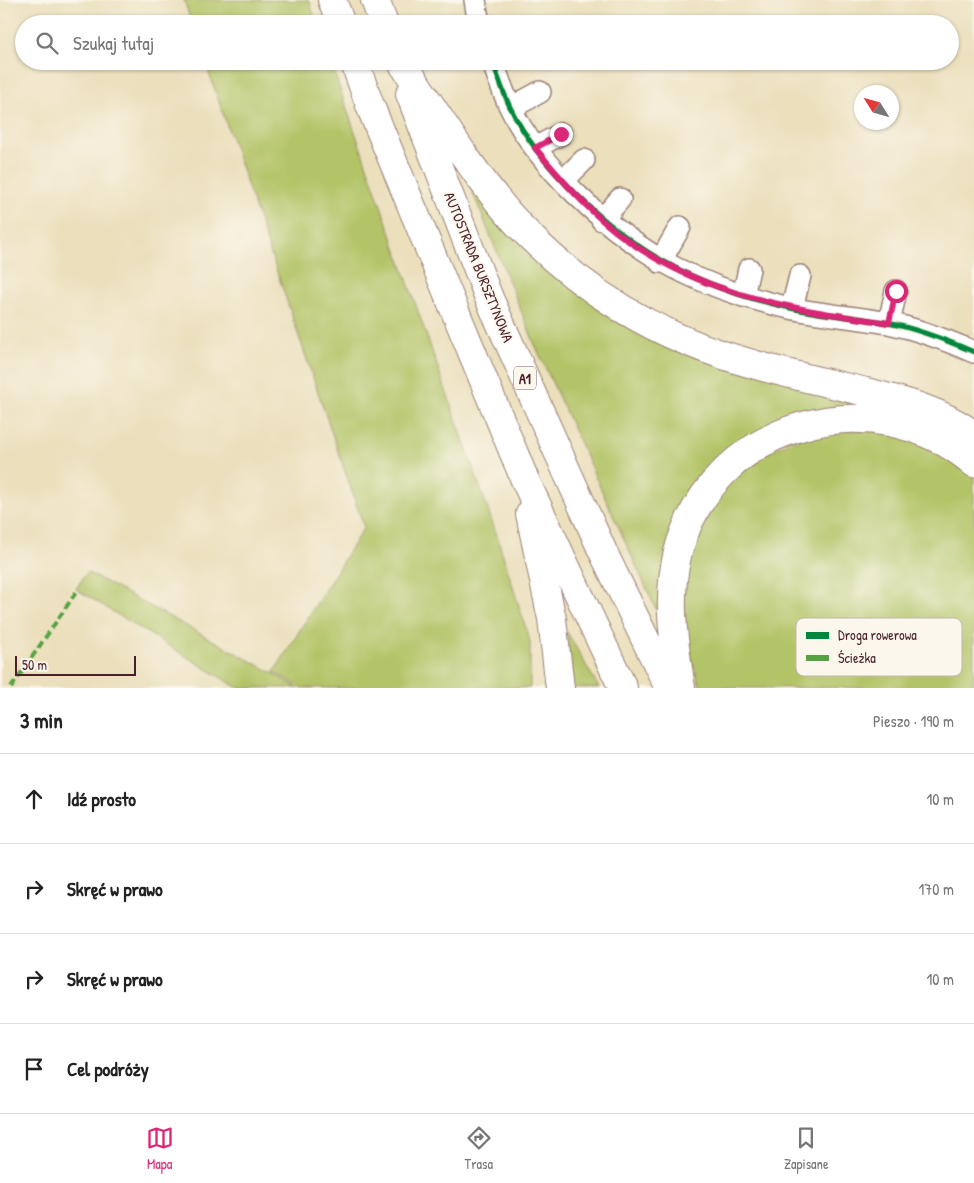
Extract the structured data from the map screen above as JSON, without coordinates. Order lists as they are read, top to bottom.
{
  "streets": {
    "highway": ["AUTOSTRADA BURSZTYNOWA", "A1"]
  },
  "legend": ["Droga rowerowa", "Ścieżka"],
  "scale_bar": "50 m",
  "north": "top left",
  "page": {
    "search": "Szukaj tutaj",
    "scale": "50 m",
    "heading": ["3 min", "Pieszo · 190 m"],
    "list": [
      ["Idź prosto", "10 m"],
      ["Skręć w prawo", "170 m"],
      ["Skręć w prawo", "10 m"],
      "Cel podróży"
    ],
    "nav": ["Mapa", "Trasa", "Zapisane"]
  }
}
